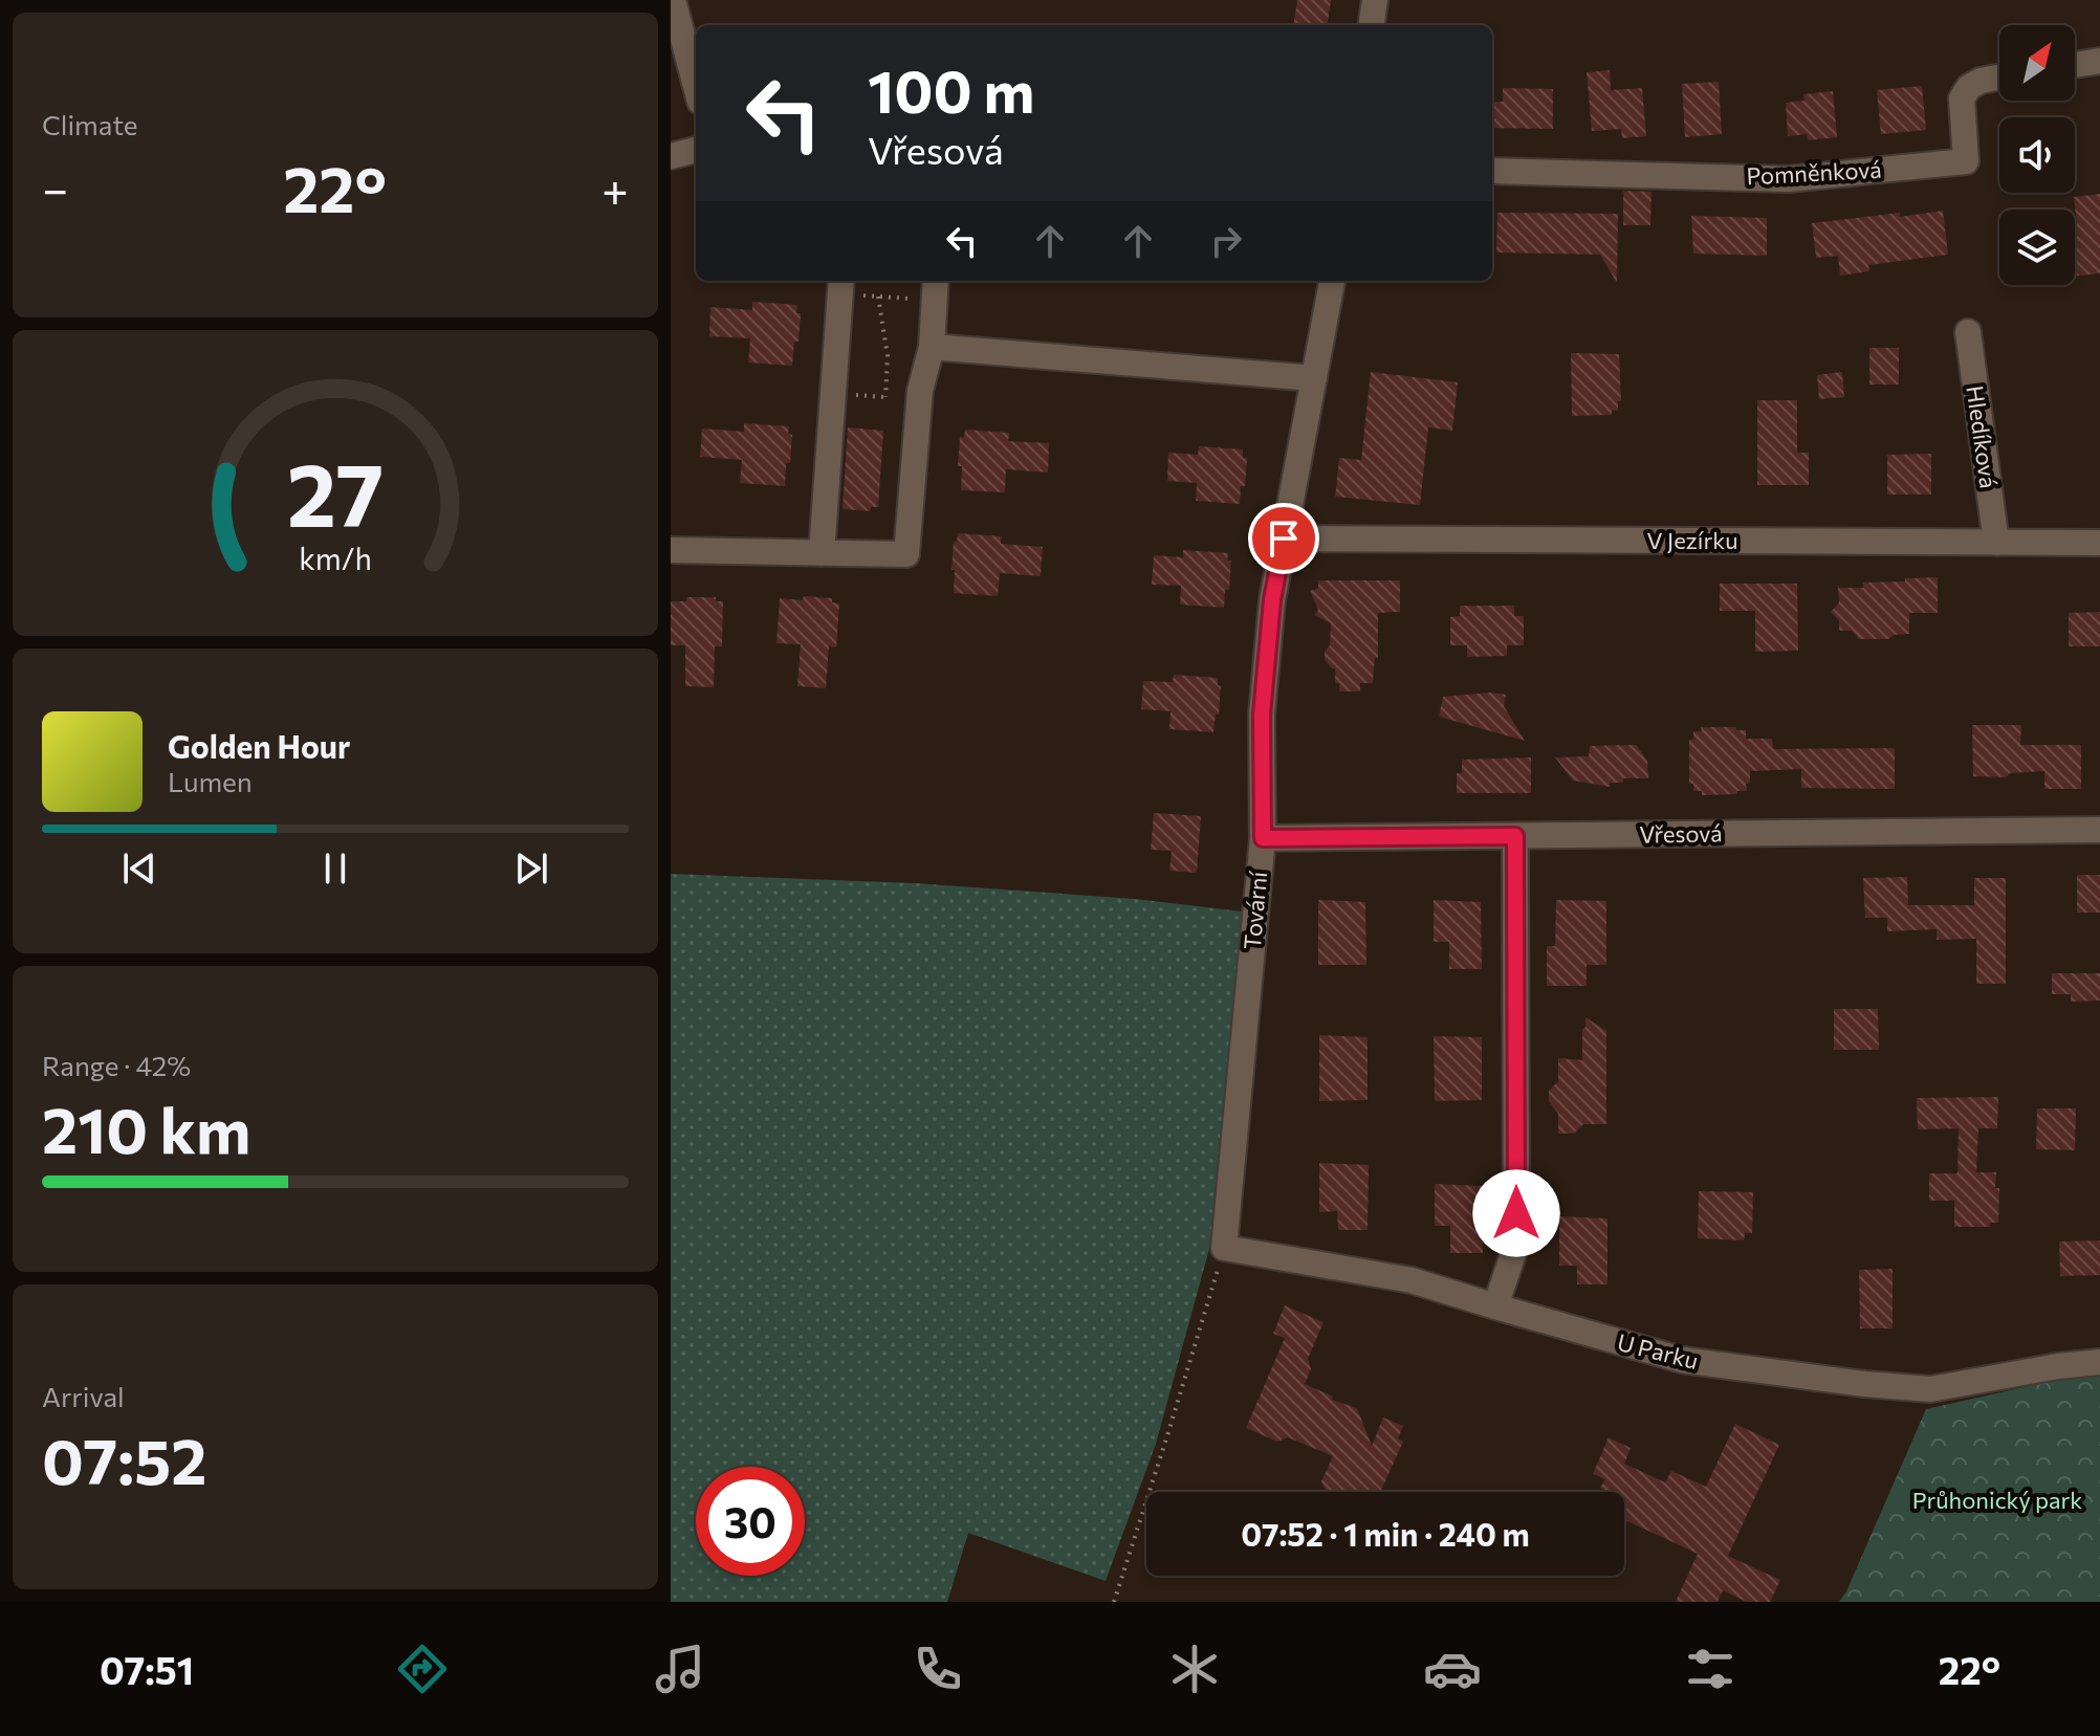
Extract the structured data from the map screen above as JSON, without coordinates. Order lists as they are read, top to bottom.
{
  "streets": {
    "street": [
      "Pomněnková",
      "Hledíková",
      "V Jezírku",
      "Vřesová",
      "Tovární",
      "U Parku"
    ]
  },
  "crossings": [
    ["Hledíková", "V Jezírku"],
    ["V Jezírku", "Tovární"],
    ["Vřesová", "Tovární"],
    ["Tovární", "U Parku"]
  ],
  "parks": ["Průhonický park"],
  "north": "top right",
  "page": {
    "tile": [
      "Climate",
      ["Range · 42%", "210 km"],
      ["Arrival", "07:52"]
    ],
    "turn": ["100 m", "Vřesová"],
    "heat": ["−", "22°", "+"],
    "song": ["Golden Hour", "Lumen"],
    "limit": "30",
    "trip": "07:52 · 1 min · 240 m",
    "tabs": ["07:51", "22°"],
    "gauge": ["27", "km/h"]
  }
}
